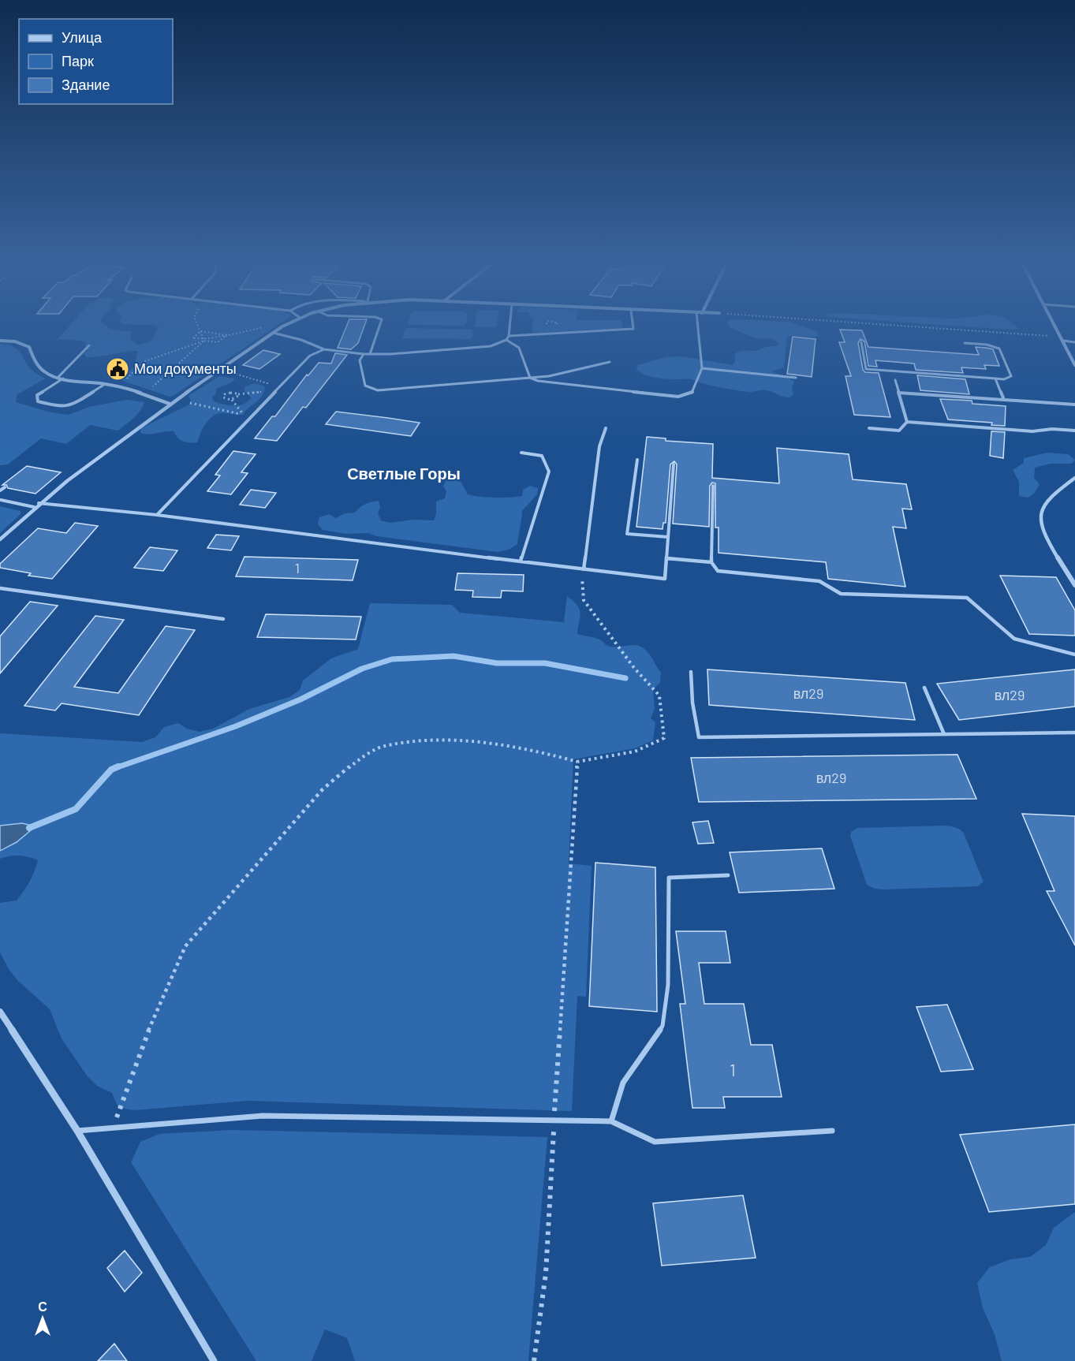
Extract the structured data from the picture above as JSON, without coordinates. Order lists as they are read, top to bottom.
{
  "districts": ["Светлые Горы"],
  "places": {
    "public building": ["Мои документы"]
  },
  "house_numbers": [
    "1",
    "вл29",
    "вл29",
    "вл29",
    "1"
  ],
  "legend": ["Улица", "Парк", "Здание"],
  "north": "top"
}
